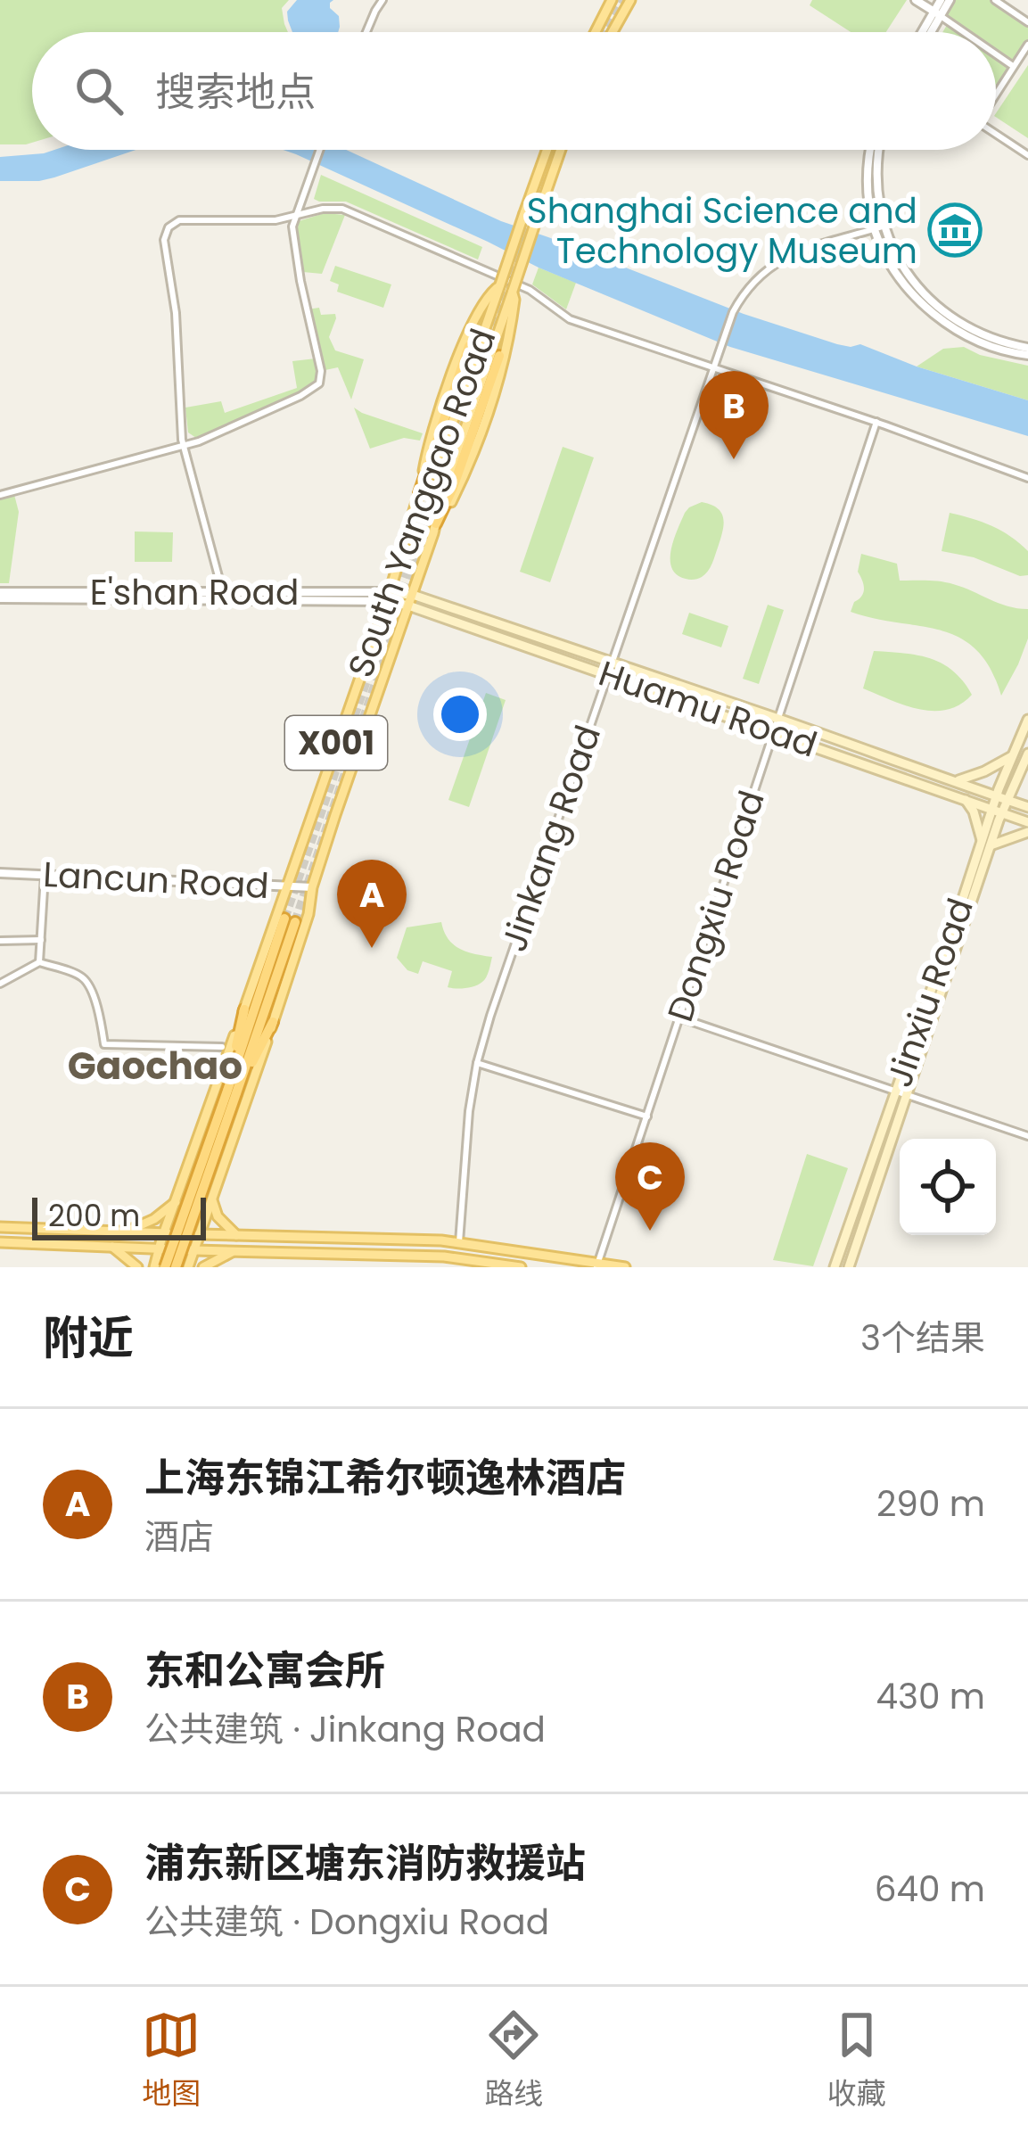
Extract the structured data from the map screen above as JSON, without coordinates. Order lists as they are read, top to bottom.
{
  "streets": {
    "main road": [
      "South Yanggao Road",
      "Huamu Road",
      "X001",
      "Jinxiu Road"
    ],
    "street": [
      "E'shan Road",
      "Jinkang Road",
      "Lancun Road",
      "Dongxiu Road"
    ]
  },
  "crossings": [
    ["South Yanggao Road", "E'shan Road"],
    ["South Yanggao Road", "Huamu Road"],
    ["South Yanggao Road", "X001"],
    ["South Yanggao Road", "Lancun Road"],
    ["E'shan Road", "Huamu Road"],
    ["Huamu Road", "Jinkang Road"],
    ["Huamu Road", "Dongxiu Road"],
    ["Huamu Road", "Jinxiu Road"]
  ],
  "districts": ["Gaochao"],
  "places": {
    "museum": ["Shanghai Science and Technology Museum"]
  },
  "scale_bar": "200 m",
  "page": {
    "search": "搜索地点",
    "pins": ["B", "A", "C"],
    "scale": "200 m",
    "heading": ["附近", "3个结果"],
    "list": [
      {
        "mark": "A",
        "name": "上海东锦江希尔顿逸林酒店",
        "note": "酒店",
        "value": "290 m"
      },
      {
        "mark": "B",
        "name": "东和公寓会所",
        "note": "公共建筑 · Jinkang Road",
        "value": "430 m"
      },
      {
        "mark": "C",
        "name": "浦东新区塘东消防救援站",
        "note": "公共建筑 · Dongxiu Road",
        "value": "640 m"
      }
    ],
    "nav": ["地图", "路线", "收藏"]
  }
}
